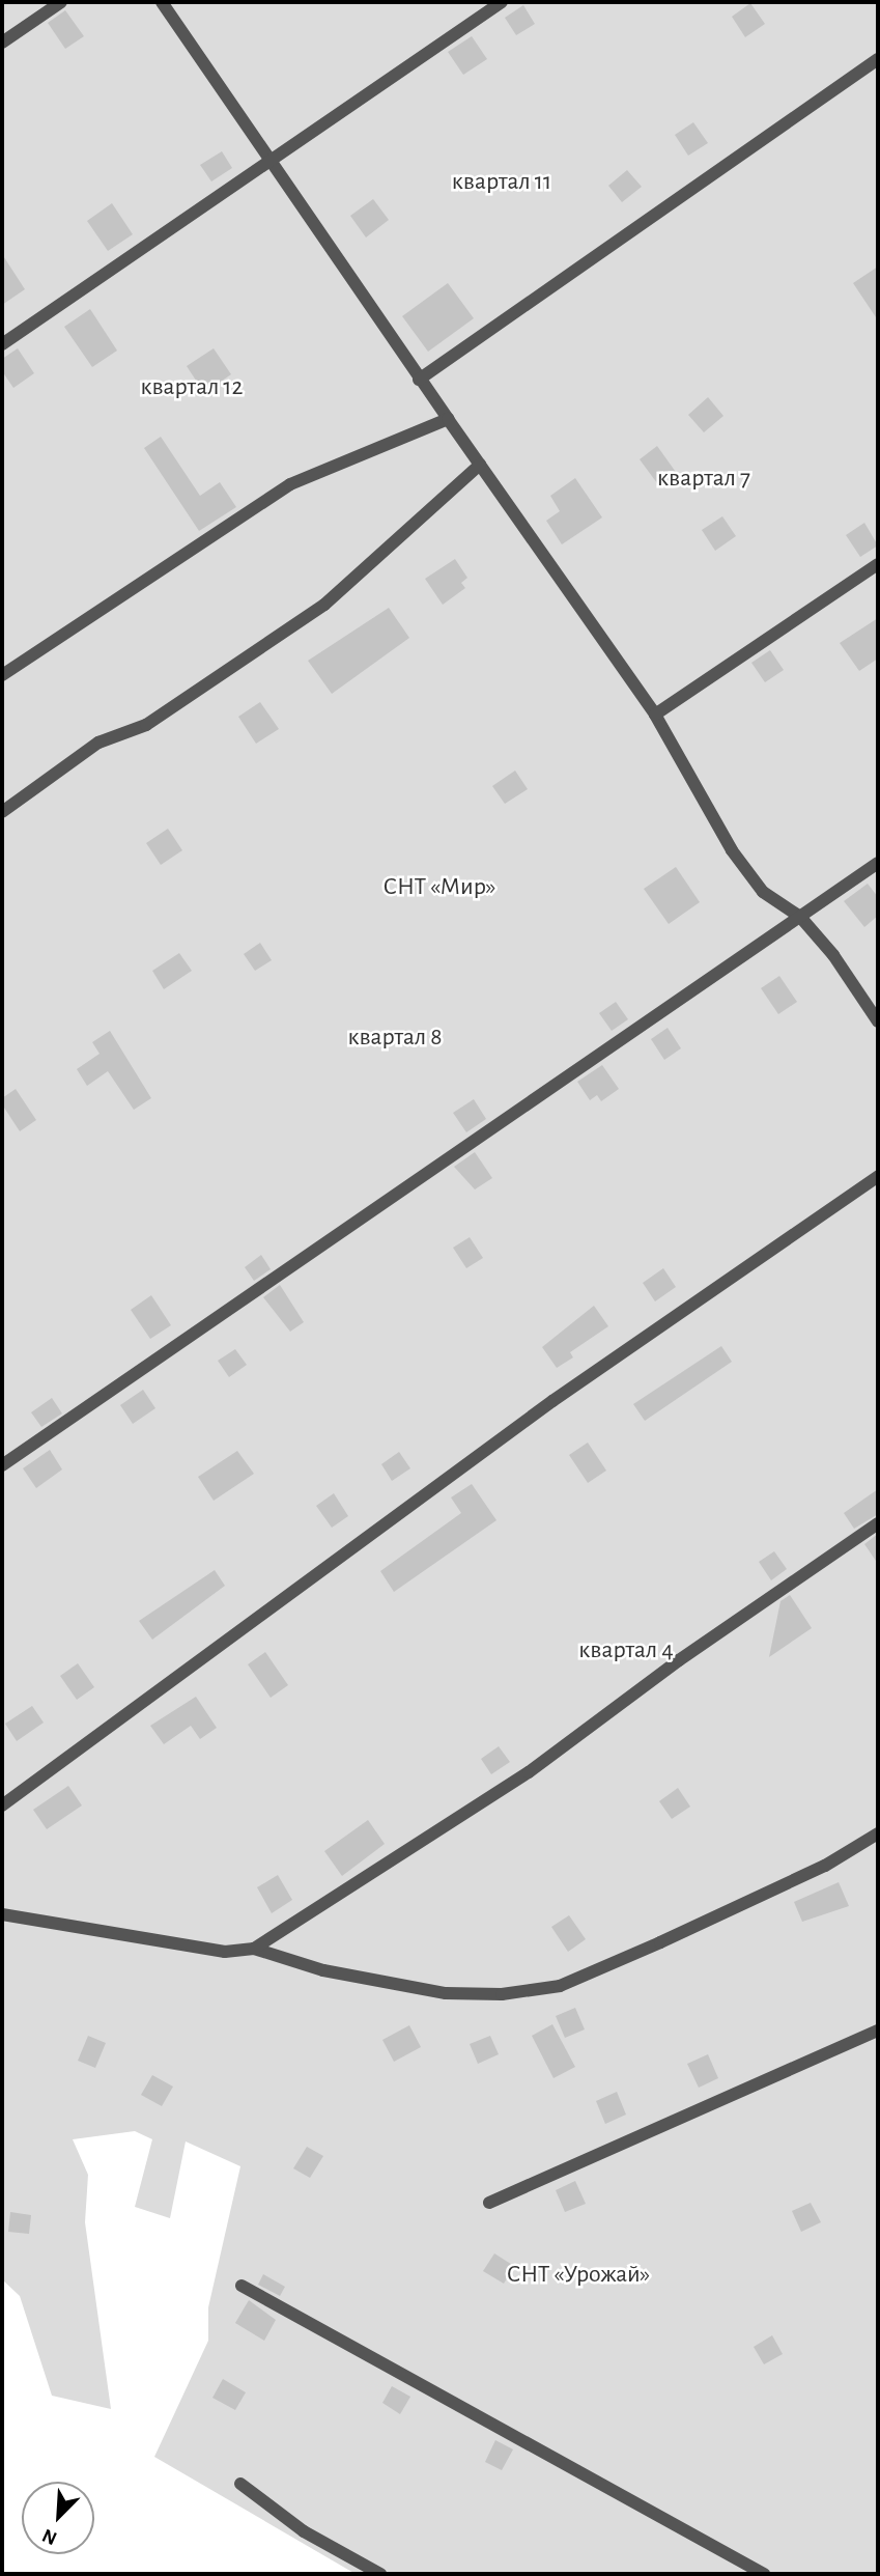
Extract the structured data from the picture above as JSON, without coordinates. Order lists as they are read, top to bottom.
{
  "parks": [
    "квартал 11",
    "квартал 12",
    "квартал 7",
    "СНТ «Мир»",
    "квартал 8",
    "квартал 4",
    "СНТ «Урожай»"
  ],
  "north": "bottom left"
}
